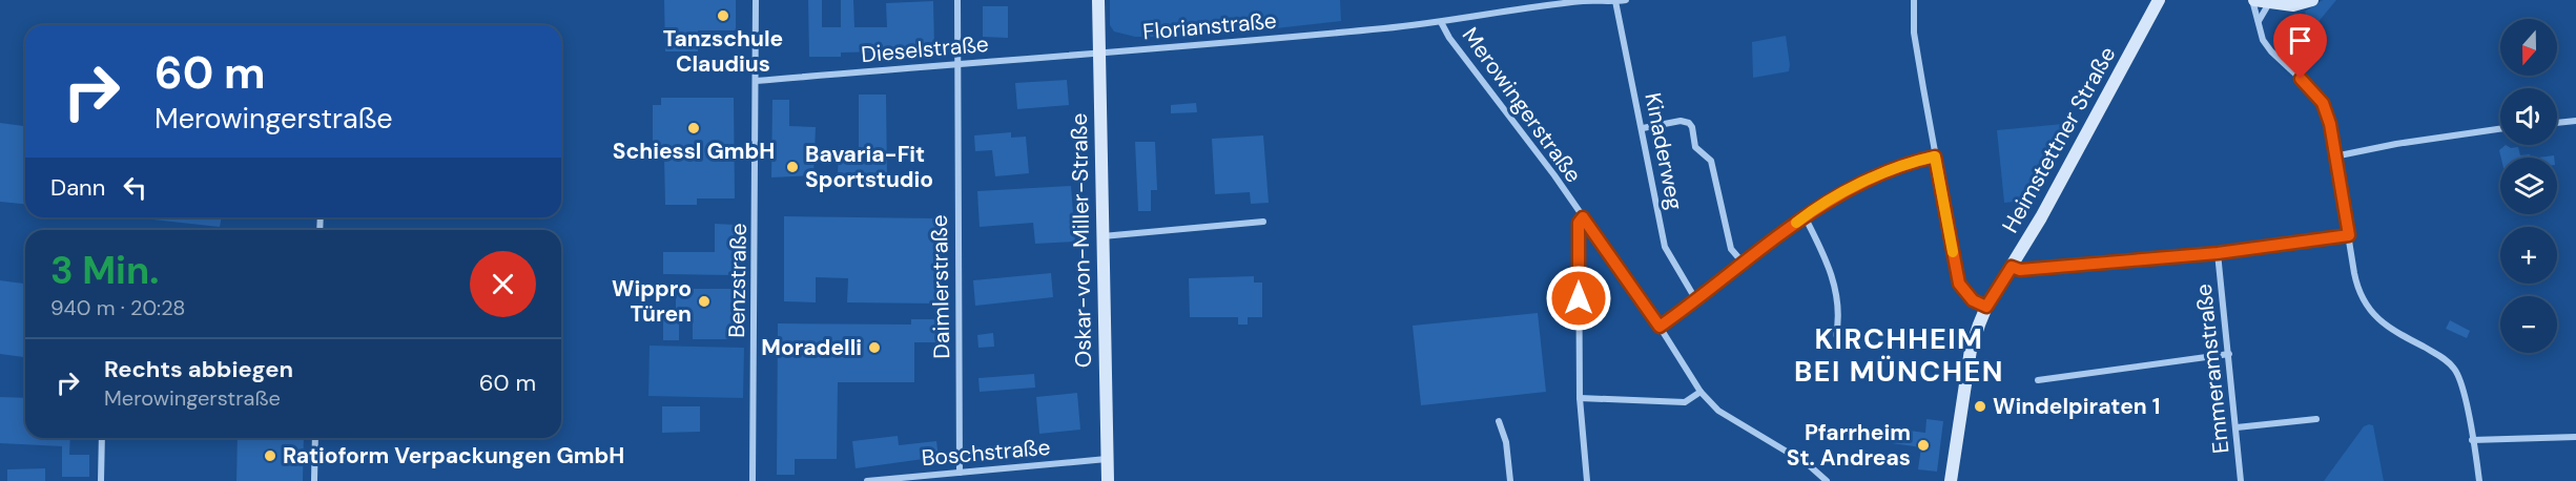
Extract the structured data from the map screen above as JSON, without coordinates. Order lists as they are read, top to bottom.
{
  "streets": {
    "main road": ["Heimstettner Straße", "Oskar-von-Miller-Straße"],
    "street": [
      "Florianstraße",
      "Dieselstraße",
      "Merowingerstraße",
      "Kinaderweg",
      "Benzstraße",
      "Daimlerstraße",
      "Emmeramstraße",
      "Boschstraße"
    ]
  },
  "crossings": [
    ["Florianstraße", "Dieselstraße"],
    ["Florianstraße", "Merowingerstraße"],
    ["Florianstraße", "Kinaderweg"],
    ["Florianstraße", "Oskar-von-Miller-Straße"],
    ["Dieselstraße", "Oskar-von-Miller-Straße"],
    ["Dieselstraße", "Benzstraße"],
    ["Dieselstraße", "Daimlerstraße"],
    ["Oskar-von-Miller-Straße", "Boschstraße"],
    ["Daimlerstraße", "Boschstraße"]
  ],
  "districts": ["KIRCHHEIM BEI MÜNCHEN"],
  "places": [
    "Tanzschule Claudius",
    "Schiessl GmbH",
    "Bavaria-Fit Sportstudio",
    "Wippro Türen",
    "Moradelli",
    "Windelpiraten 1",
    "Pfarrheim St. Andreas",
    "Ratioform Verpackungen GmbH"
  ],
  "north": "bottom",
  "page": {
    "map_buttons": ["+", "−"],
    "turn": ["60 m", "Merowingerstraße"],
    "then": "Dann",
    "heading": ["3 Min.", "940 m · 20:28"],
    "list": [
      {
        "name": "Rechts abbiegen",
        "note": "Merowingerstraße",
        "value": "60 m"
      }
    ]
  }
}
